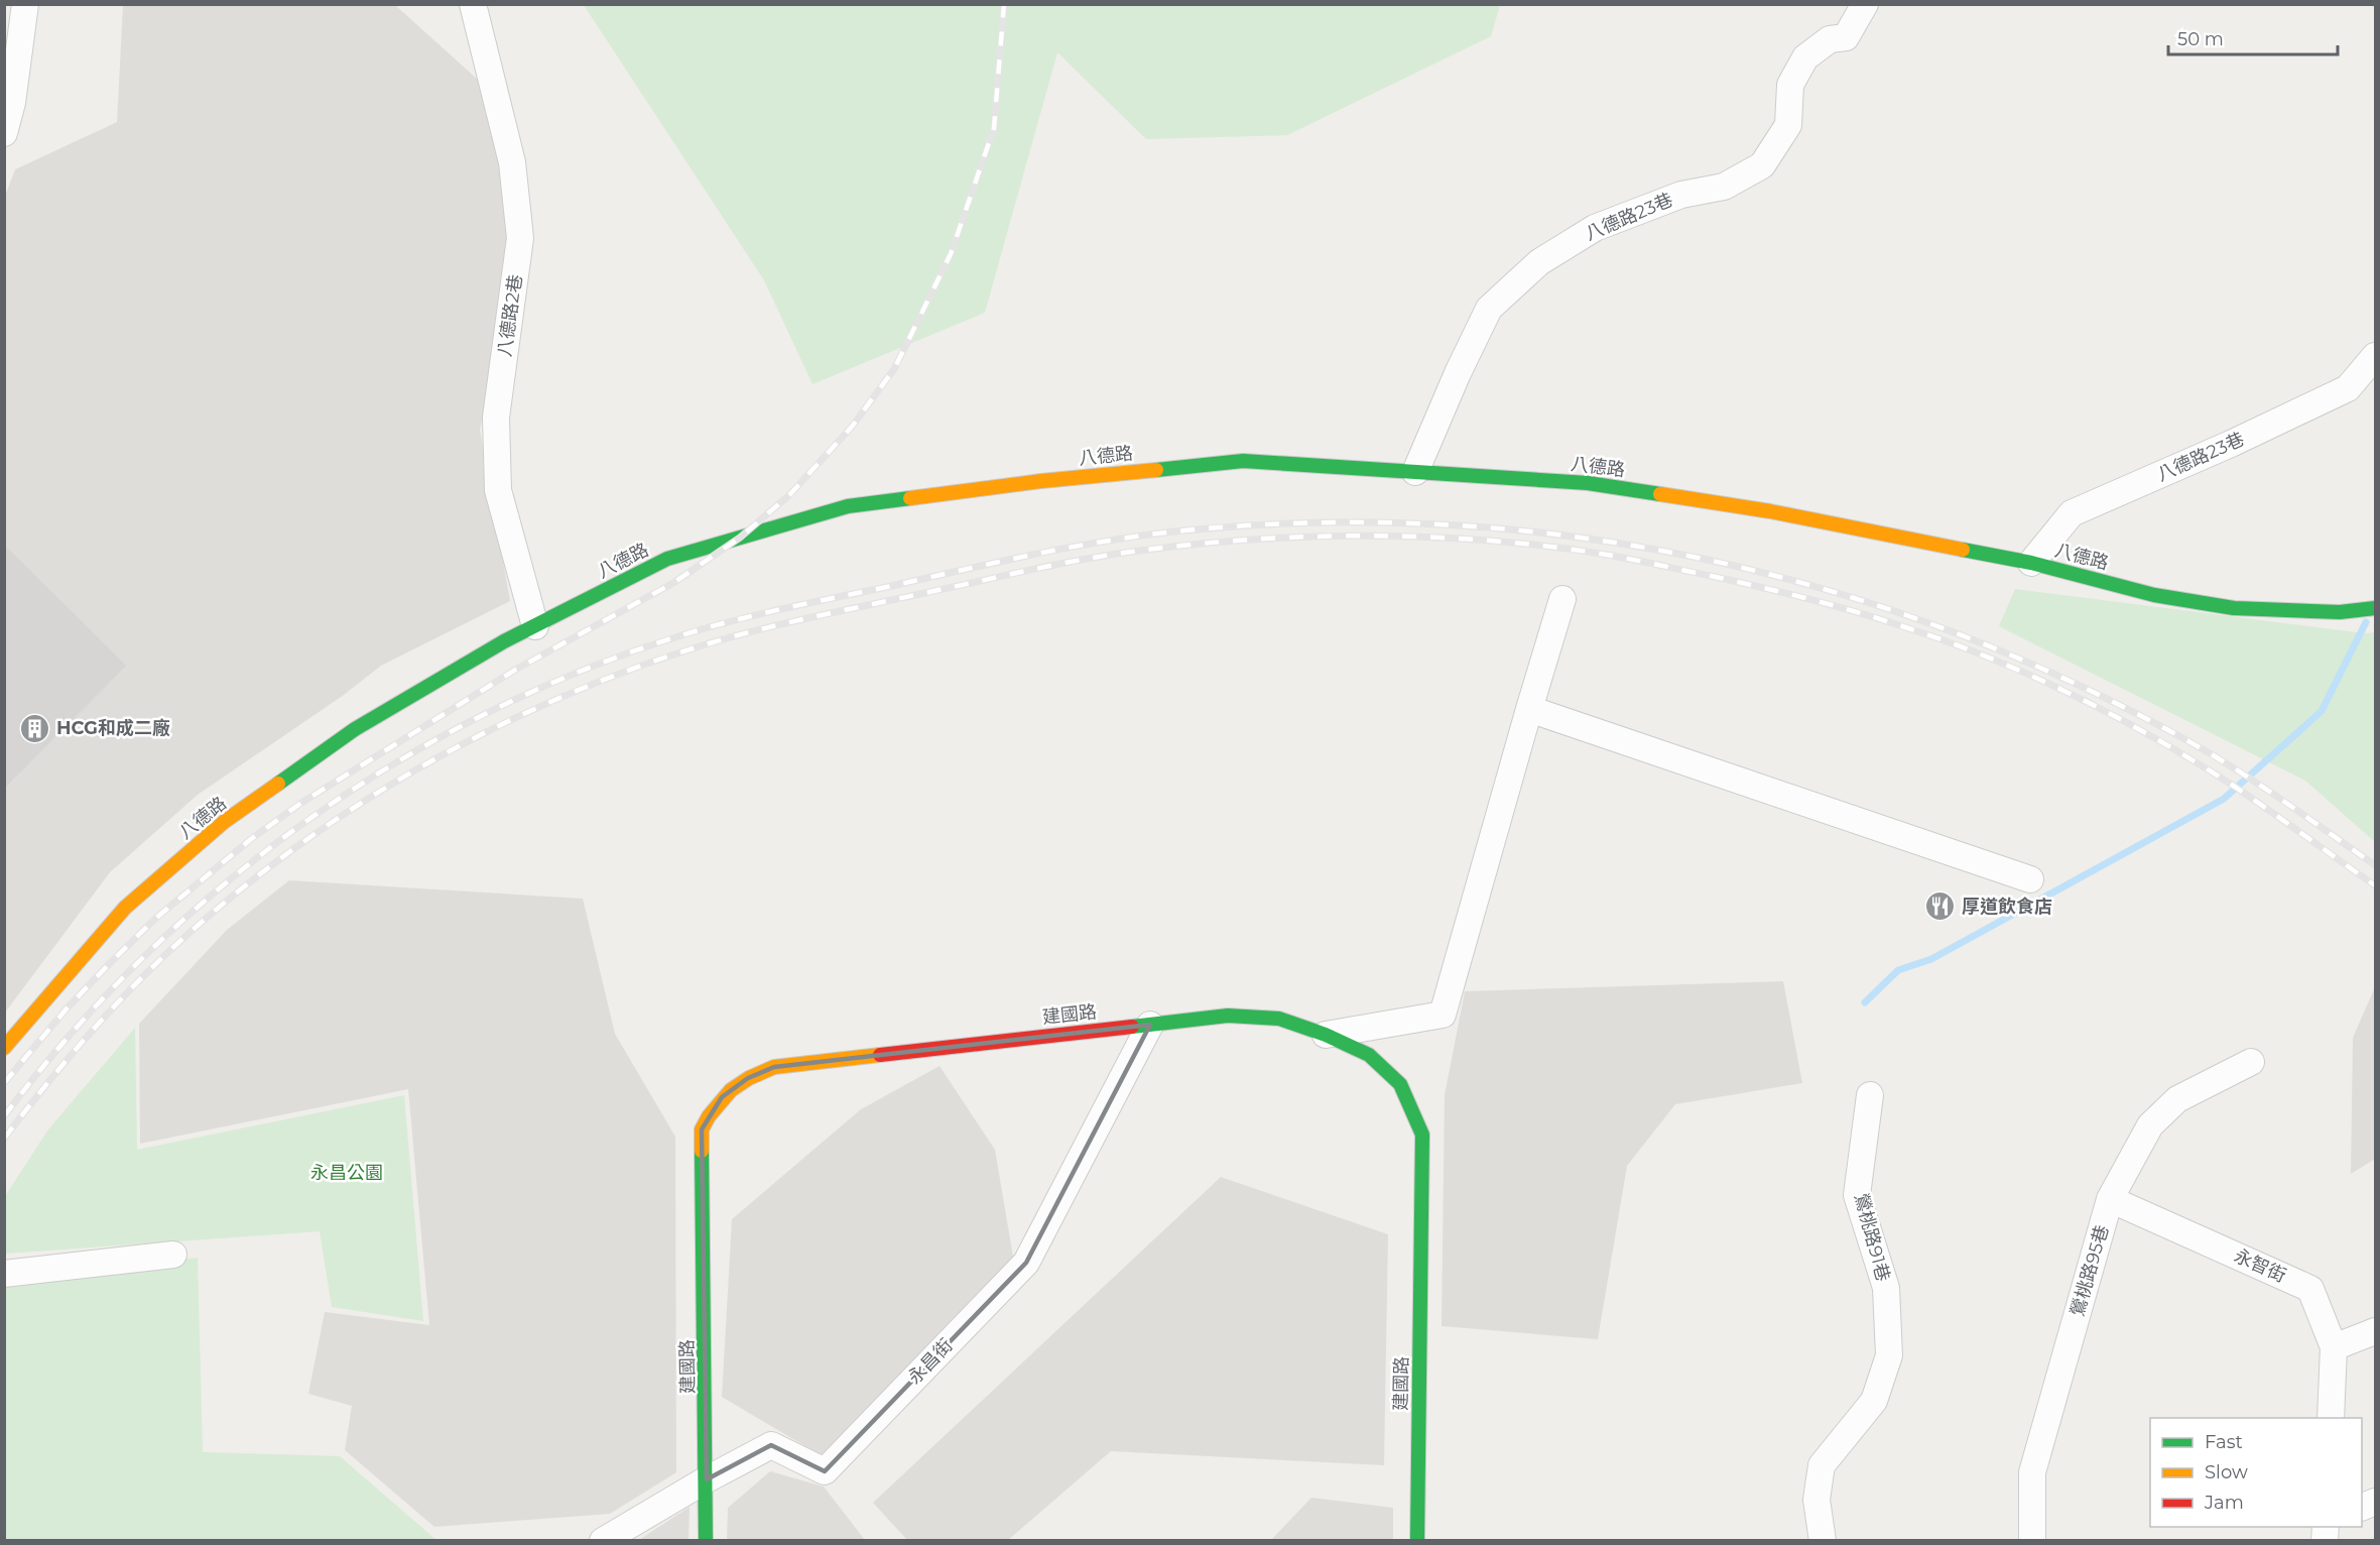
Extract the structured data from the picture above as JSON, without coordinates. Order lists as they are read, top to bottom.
{
  "streets": {
    "main road": ["八德路", "建國路"],
    "street": [
      "八德路23巷",
      "八德路2巷",
      "鶯桃路91巷",
      "永智街",
      "鶯桃路95巷",
      "永昌街"
    ]
  },
  "crossings": [
    ["八德路23巷", "八德路"],
    ["八德路2巷", "八德路"],
    ["建國路", "永昌街"],
    ["永智街", "鶯桃路95巷"]
  ],
  "parks": ["永昌公園"],
  "places": {
    "building": ["HCG和成二廠"],
    "restaurant": ["厚道飲食店"]
  },
  "legend": ["Fast", "Slow", "Jam"],
  "scale_bar": "50 m"
}
